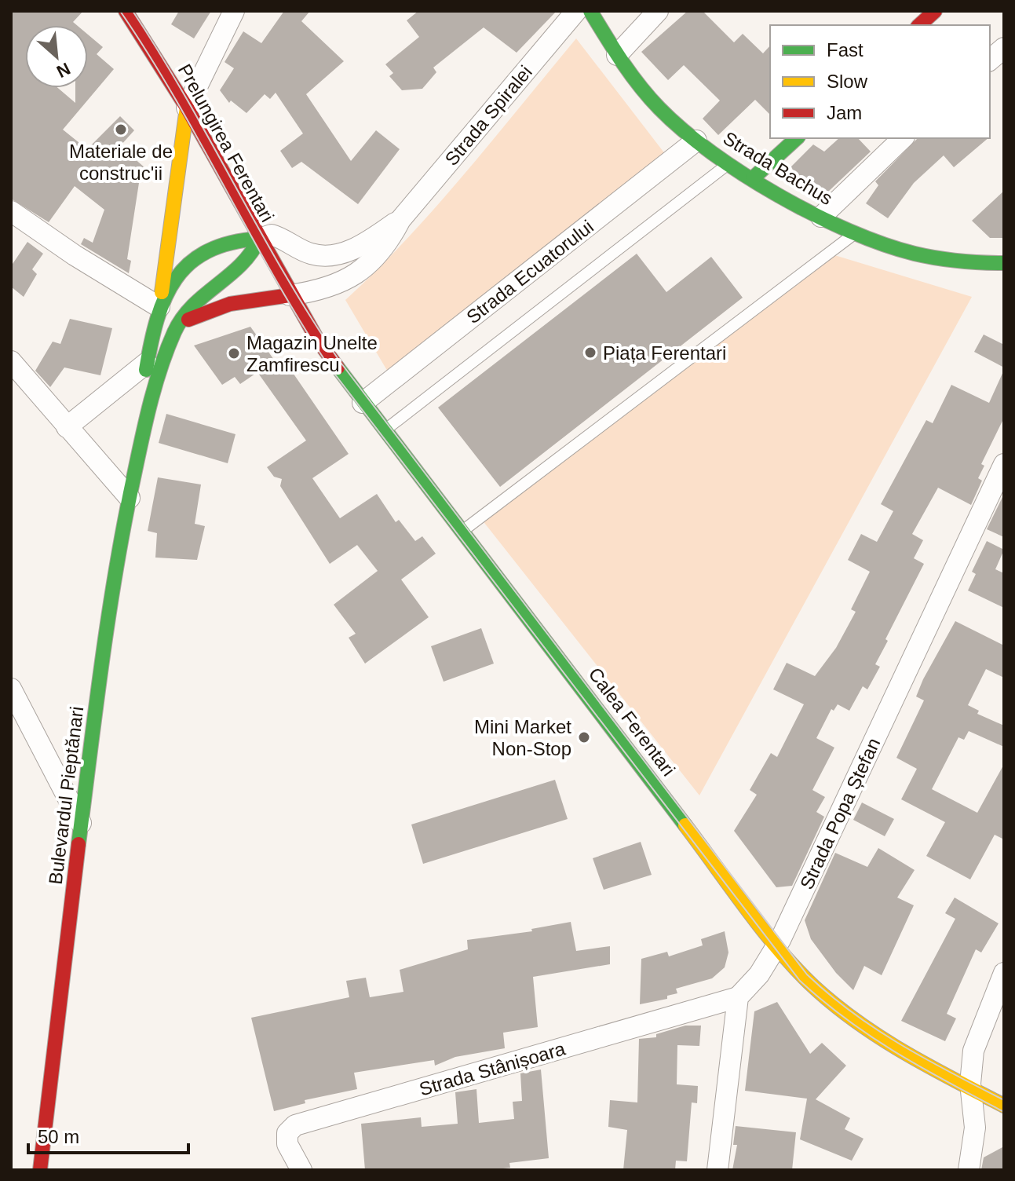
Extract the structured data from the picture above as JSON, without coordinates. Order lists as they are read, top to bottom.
{
  "streets": {
    "main road": [
      "Prelungirea Ferentari",
      "Strada Bachus",
      "Calea Ferentari",
      "Bulevardul Pieptănari"
    ],
    "street": [
      "Strada Spiralei",
      "Strada Ecuatorului",
      "Strada Popa Ștefan",
      "Strada Stânișoara"
    ]
  },
  "crossings": [
    ["Strada Spiralei", "Prelungirea Ferentari"],
    ["Strada Spiralei", "Calea Ferentari"],
    ["Strada Spiralei", "Bulevardul Pieptănari"],
    ["Prelungirea Ferentari", "Calea Ferentari"],
    ["Prelungirea Ferentari", "Bulevardul Pieptănari"],
    ["Strada Bachus", "Strada Ecuatorului"],
    ["Strada Ecuatorului", "Calea Ferentari"],
    ["Calea Ferentari", "Strada Popa Ștefan"],
    ["Strada Popa Ștefan", "Strada Stânișoara"]
  ],
  "places": [
    "Materiale de construc'ii",
    "Piața Ferentari",
    "Magazin Unelte Zamfirescu",
    "Mini Market Non-Stop"
  ],
  "legend": ["Fast", "Slow", "Jam"],
  "scale_bar": "50 m",
  "north": "bottom right"
}
